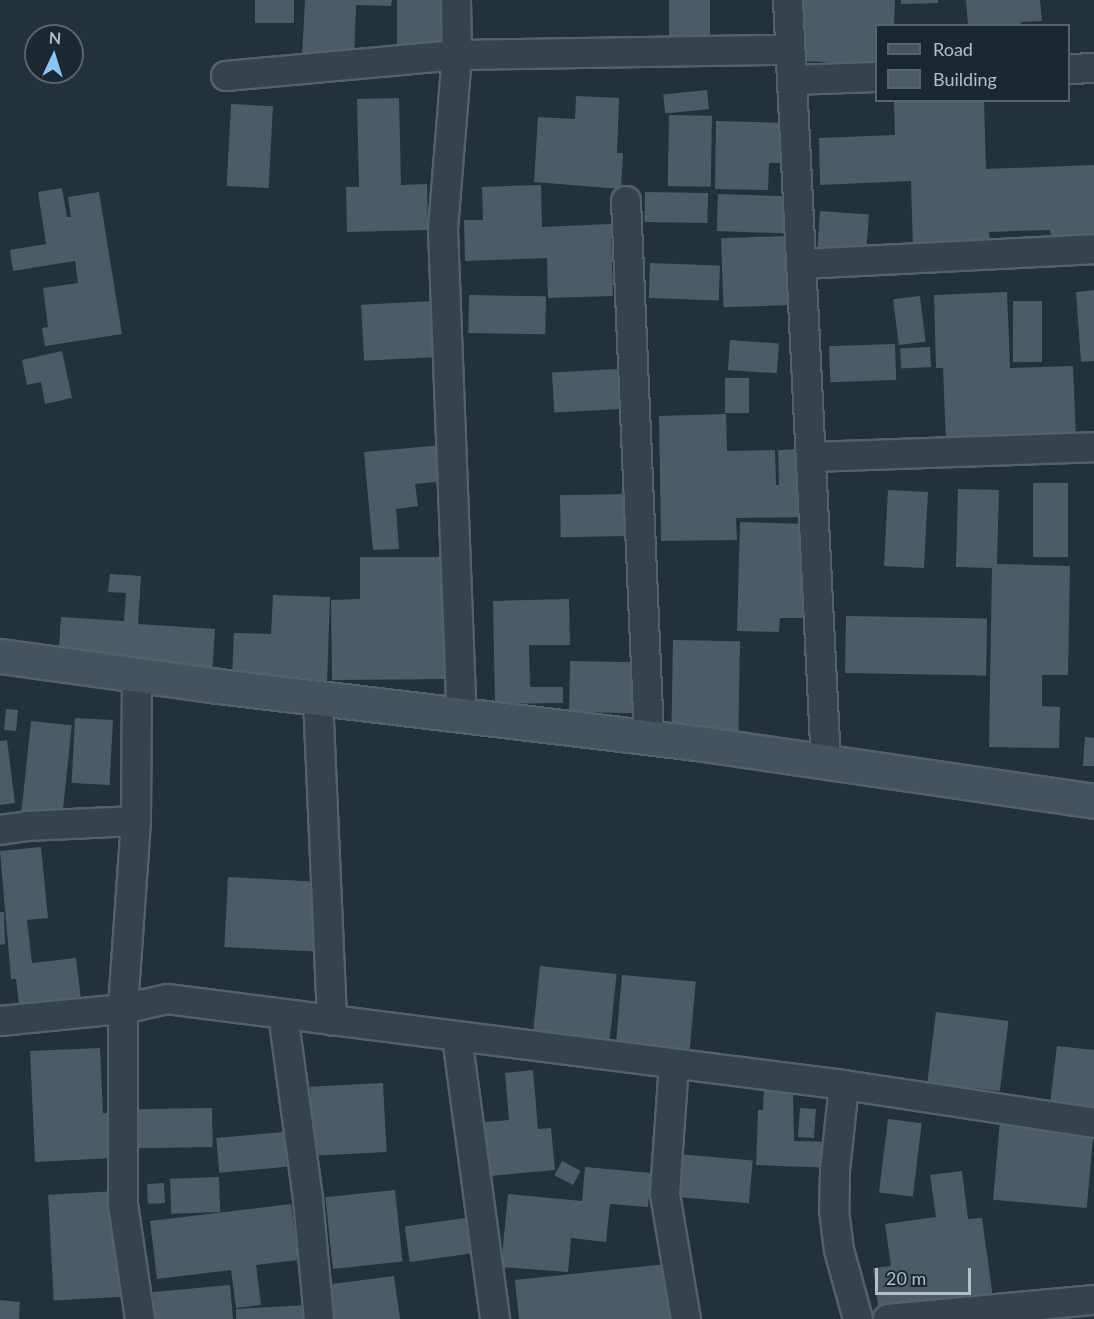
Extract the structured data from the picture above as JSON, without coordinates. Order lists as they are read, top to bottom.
{
  "legend": ["Road", "Building"],
  "scale_bar": "20 m",
  "north": "top"
}
